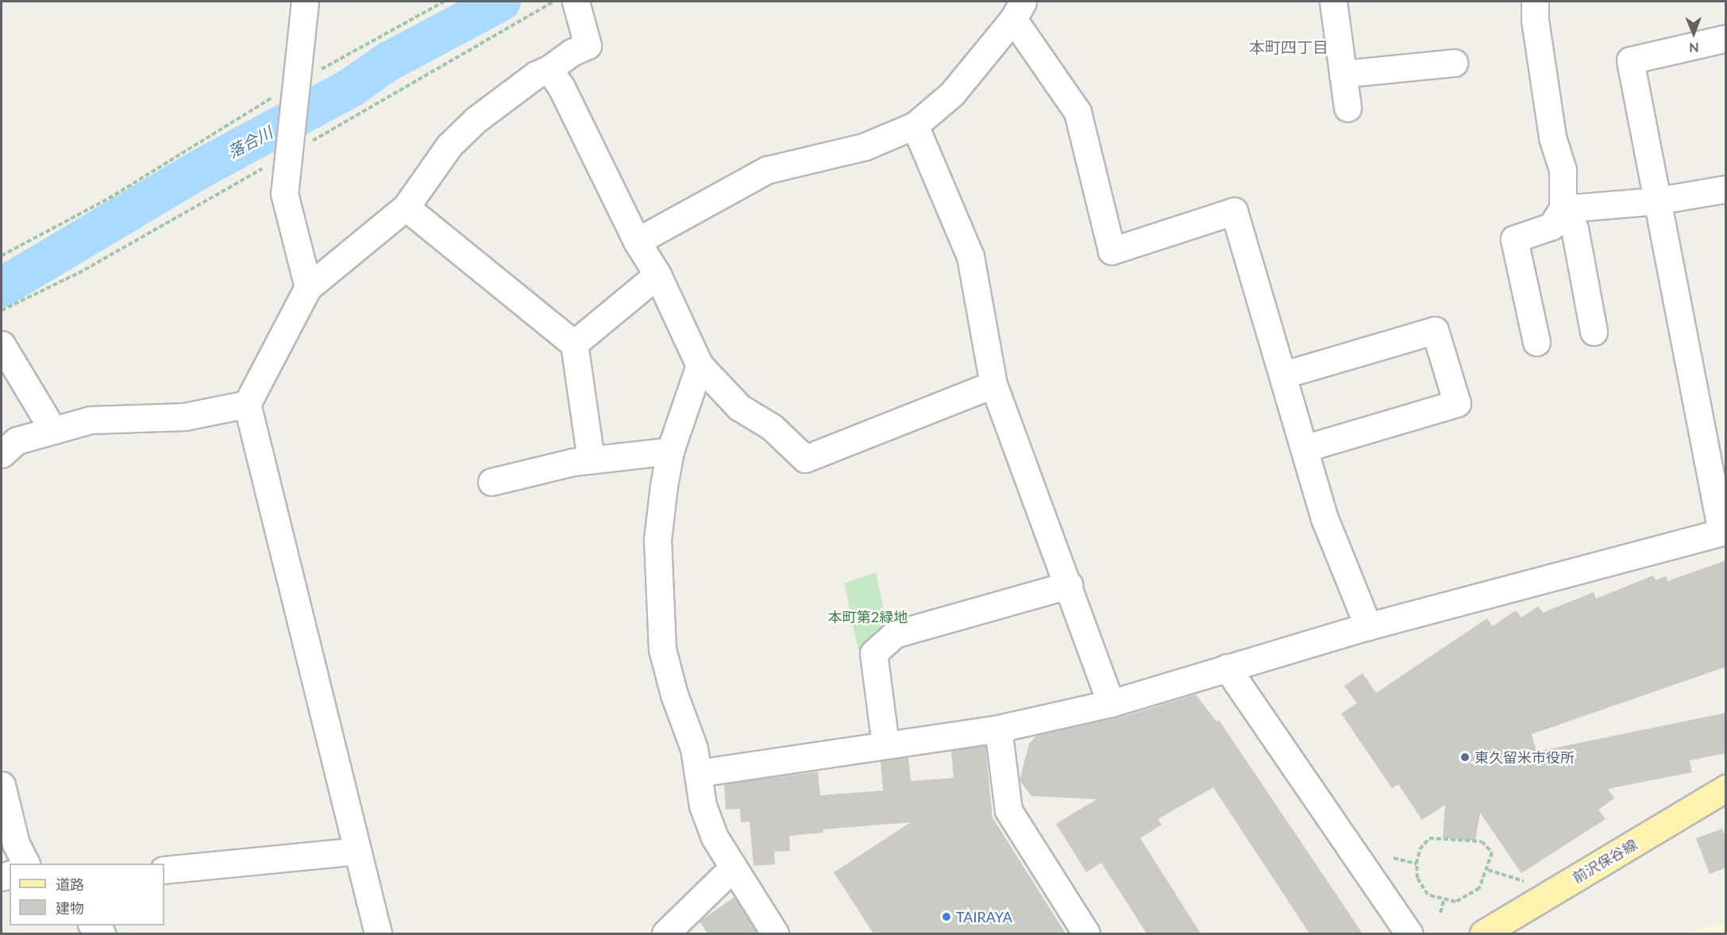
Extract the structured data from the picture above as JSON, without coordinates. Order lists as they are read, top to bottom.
{
  "streets": {
    "main road": ["前沢保谷線"]
  },
  "districts": ["本町四丁目"],
  "water": ["落合川"],
  "parks": ["本町第2緑地"],
  "places": ["東久留米市役所", "TAIRAYA"],
  "legend": ["道路", "建物"],
  "north": "bottom"
}
